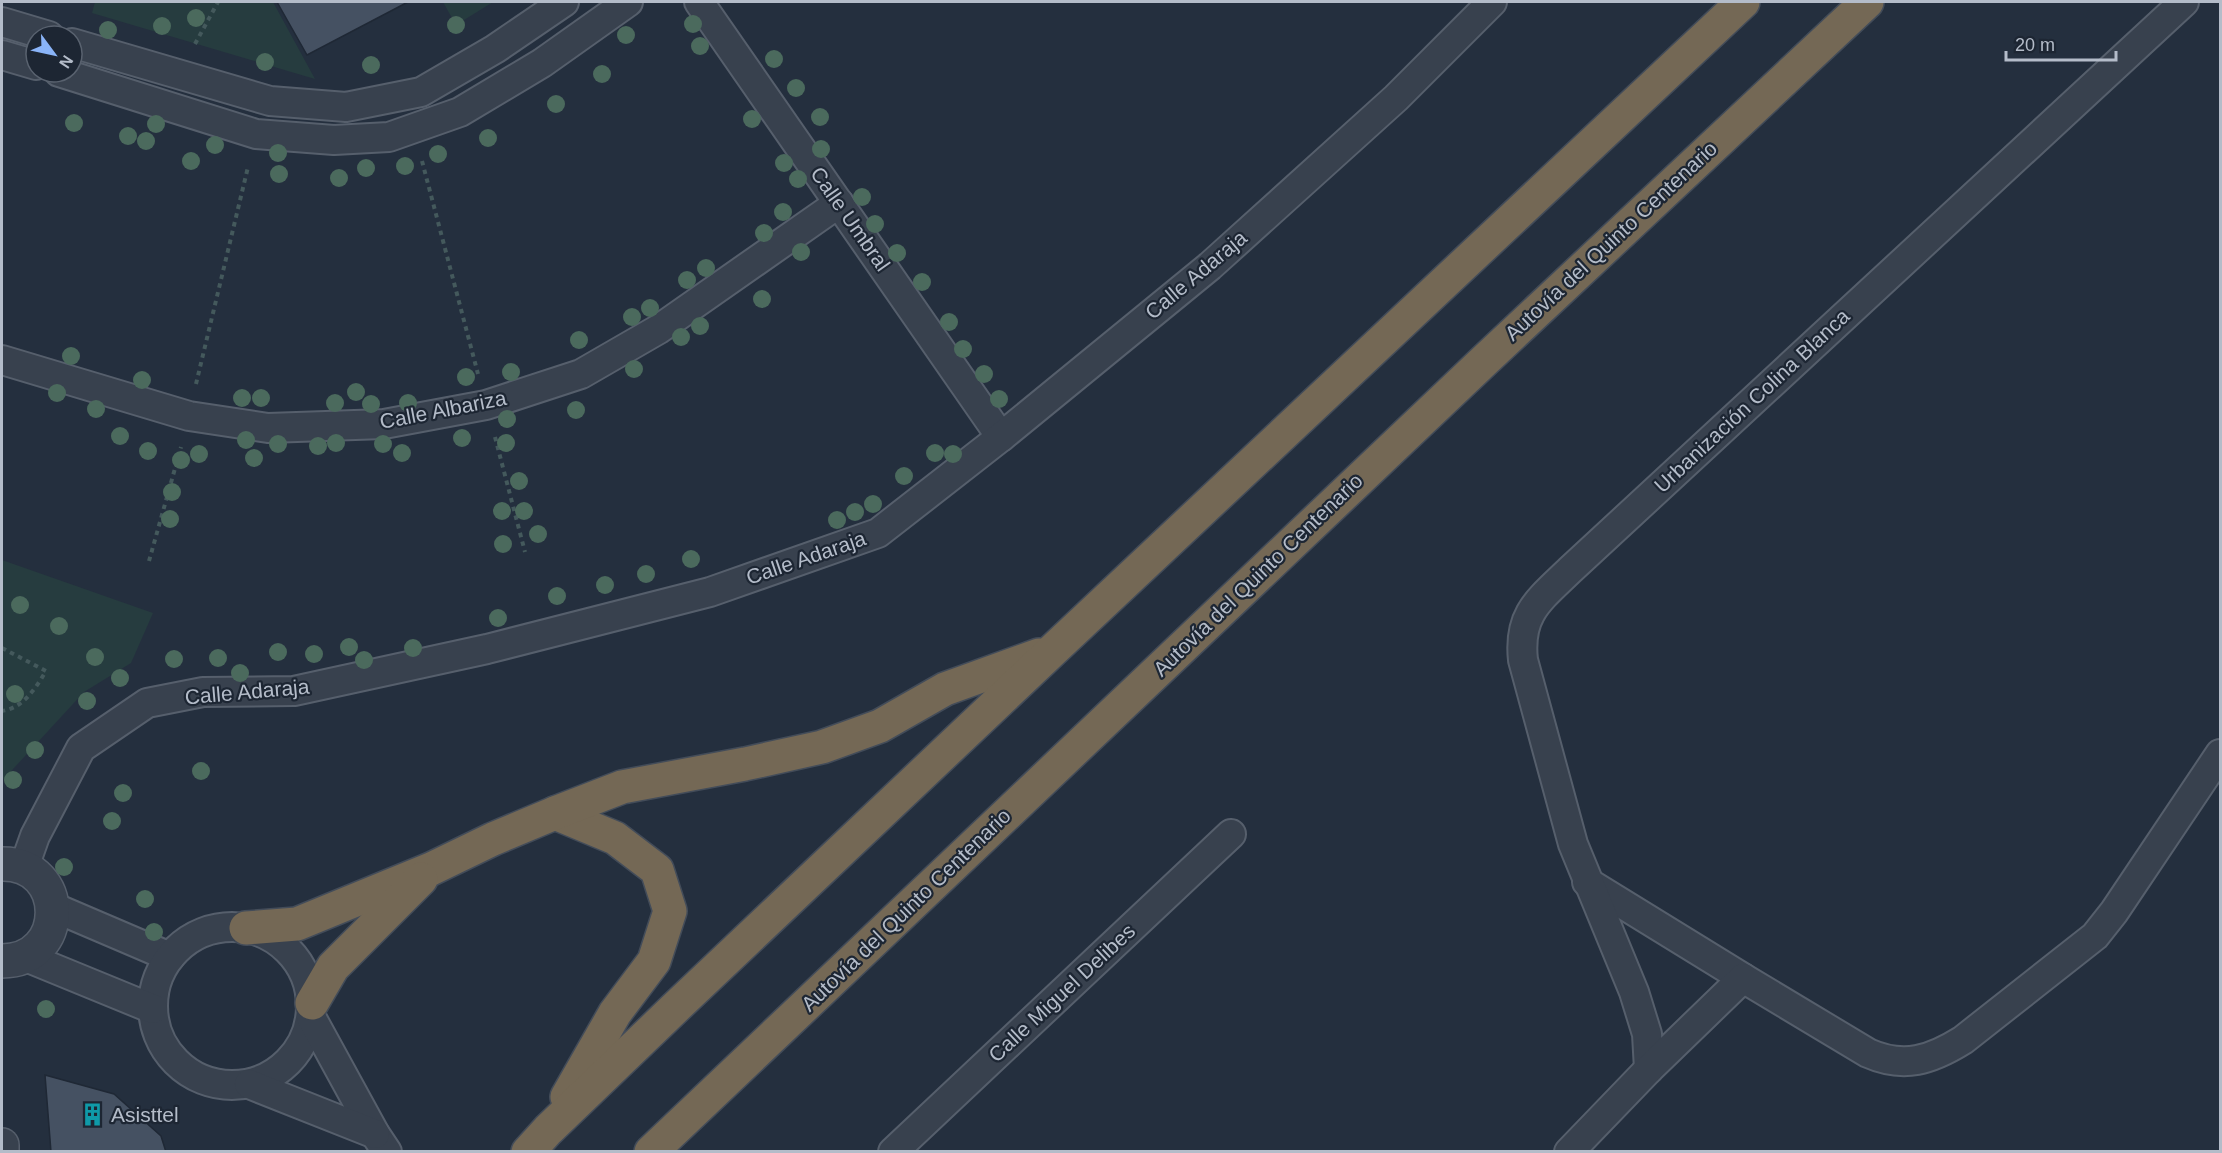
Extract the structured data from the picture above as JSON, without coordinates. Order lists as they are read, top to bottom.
{
  "streets": {
    "highway": ["Autovía del Quinto Centenario"],
    "street": [
      "Calle Umbral",
      "Calle Adaraja",
      "Urbanización Colina Blanca",
      "Calle Albariza",
      "Calle Miguel Delibes"
    ]
  },
  "crossings": [
    ["Calle Umbral", "Calle Adaraja"],
    ["Calle Umbral", "Calle Albariza"]
  ],
  "places": {
    "building": ["Asisttel"]
  },
  "scale_bar": "20 m",
  "north": "bottom right"
}
